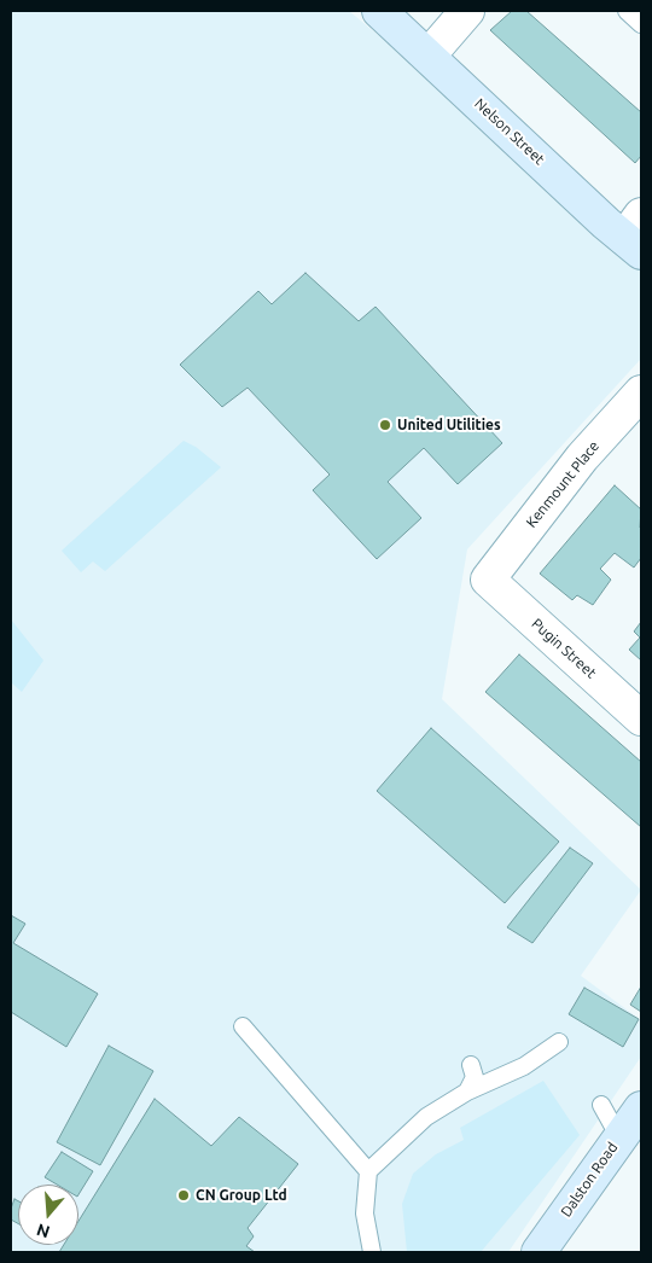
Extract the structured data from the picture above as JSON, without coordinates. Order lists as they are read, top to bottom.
{
  "streets": {
    "street": [
      "Nelson Street",
      "Kenmount Place",
      "Pugin Street",
      "Dalston Road"
    ]
  },
  "crossings": [
    ["Kenmount Place", "Pugin Street"]
  ],
  "places": ["United Utilities", "CN Group Ltd"],
  "north": "bottom"
}
